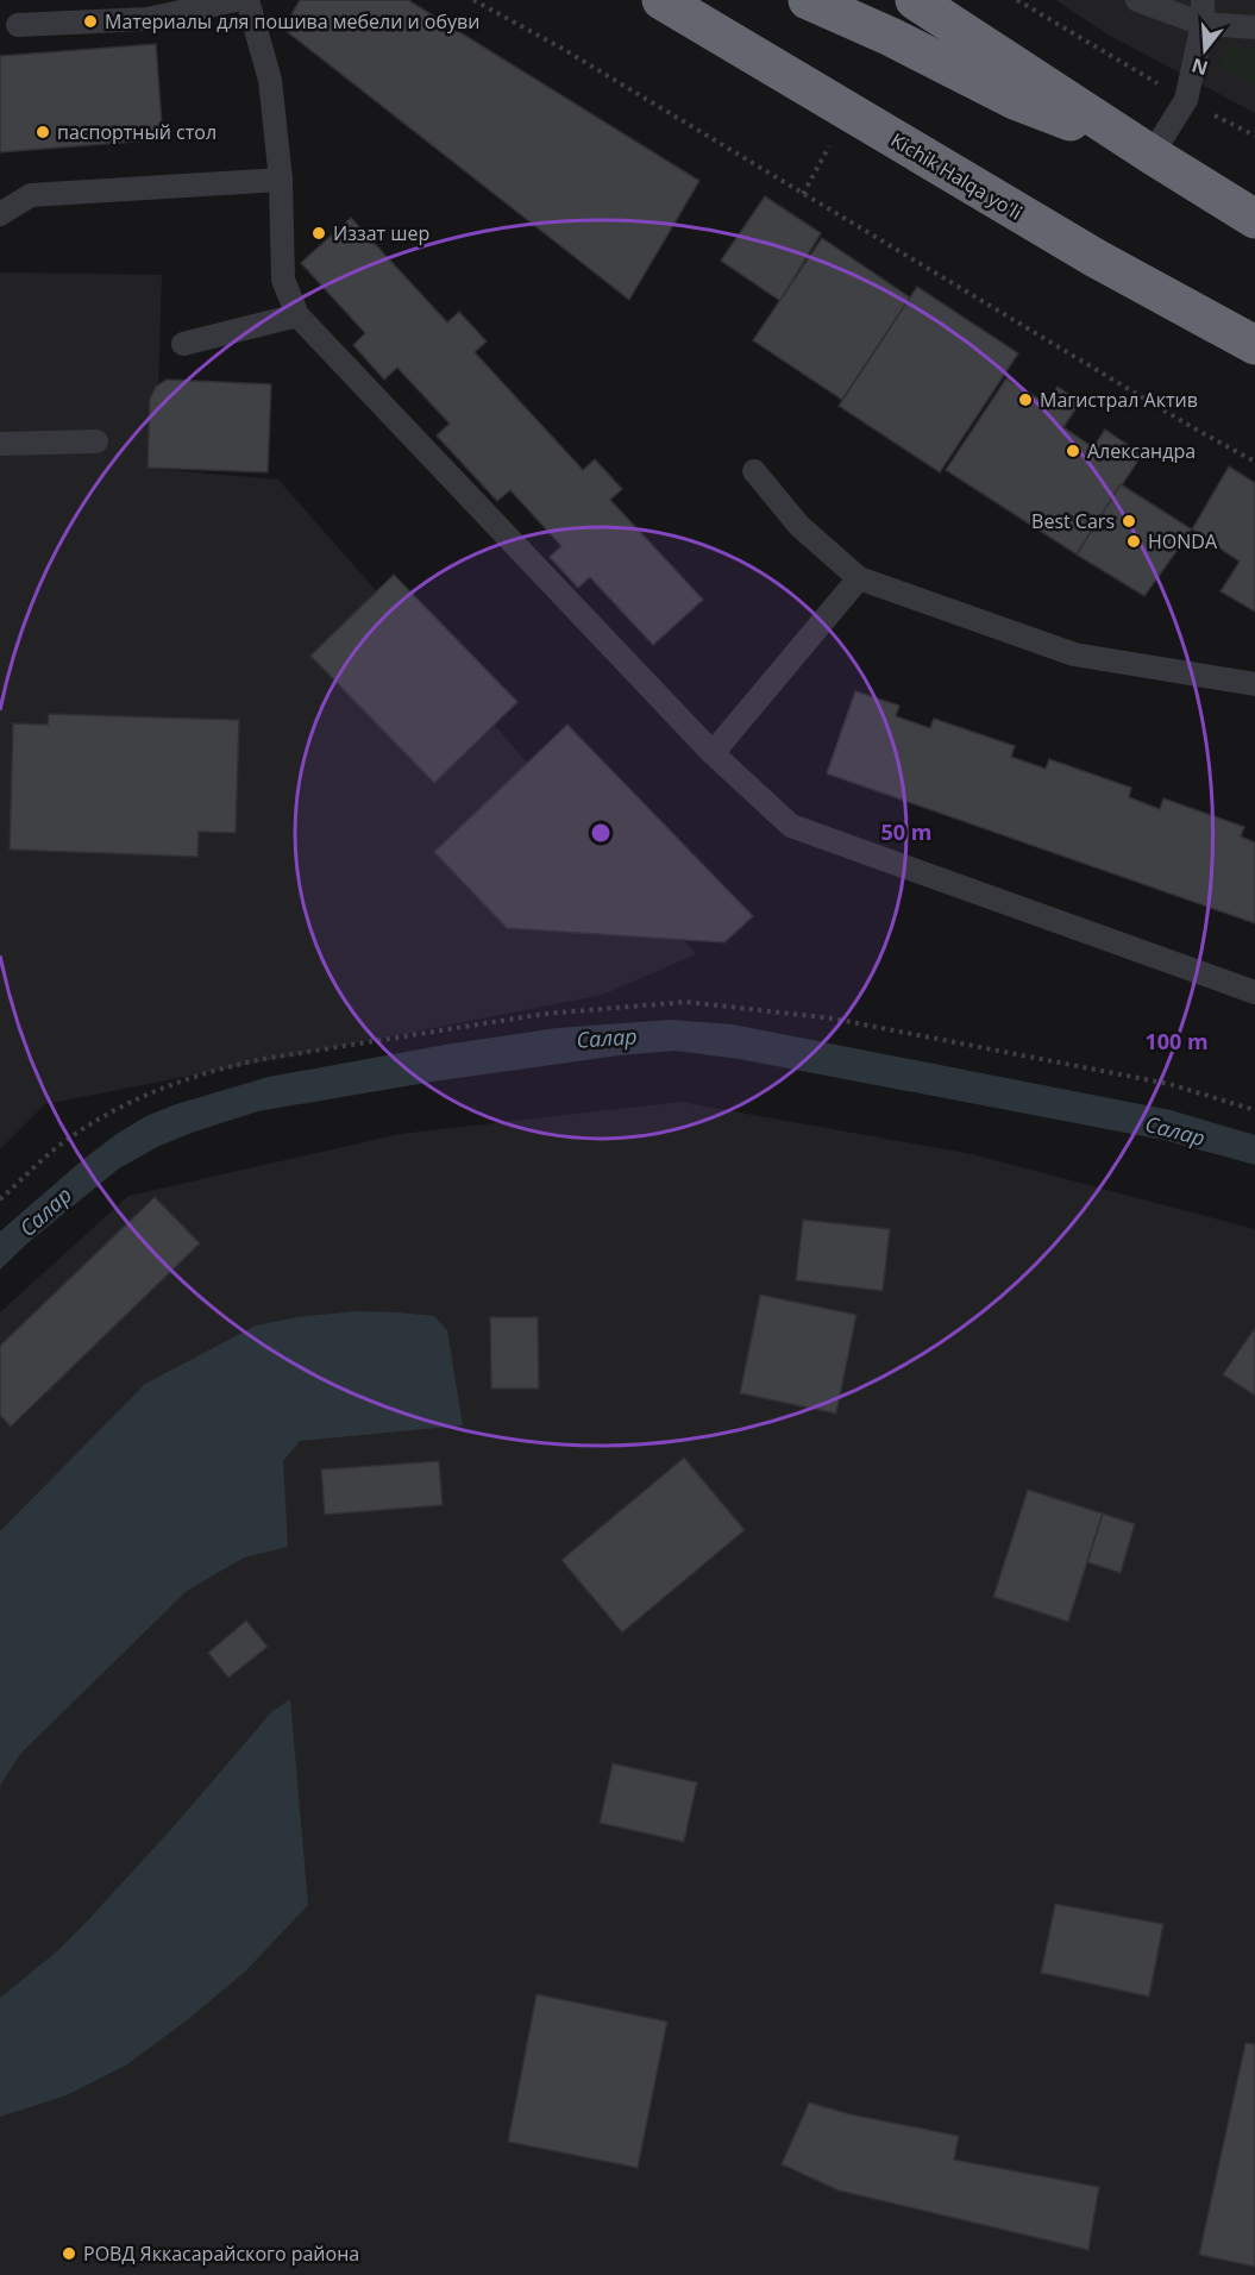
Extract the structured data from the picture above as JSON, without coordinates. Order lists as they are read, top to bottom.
{
  "streets": {
    "highway": ["Kichik Halqa yo'li"]
  },
  "water": ["Салар"],
  "places": [
    "Материалы для пошива мебели и обуви",
    "паспортный стол",
    "Иззат шер",
    "Магистрал Актив",
    "Александра",
    "Best Cars",
    "HONDA",
    "РОВД Яккасарайского района"
  ],
  "north": "bottom",
  "rings": ["50 m", "100 m"]
}
